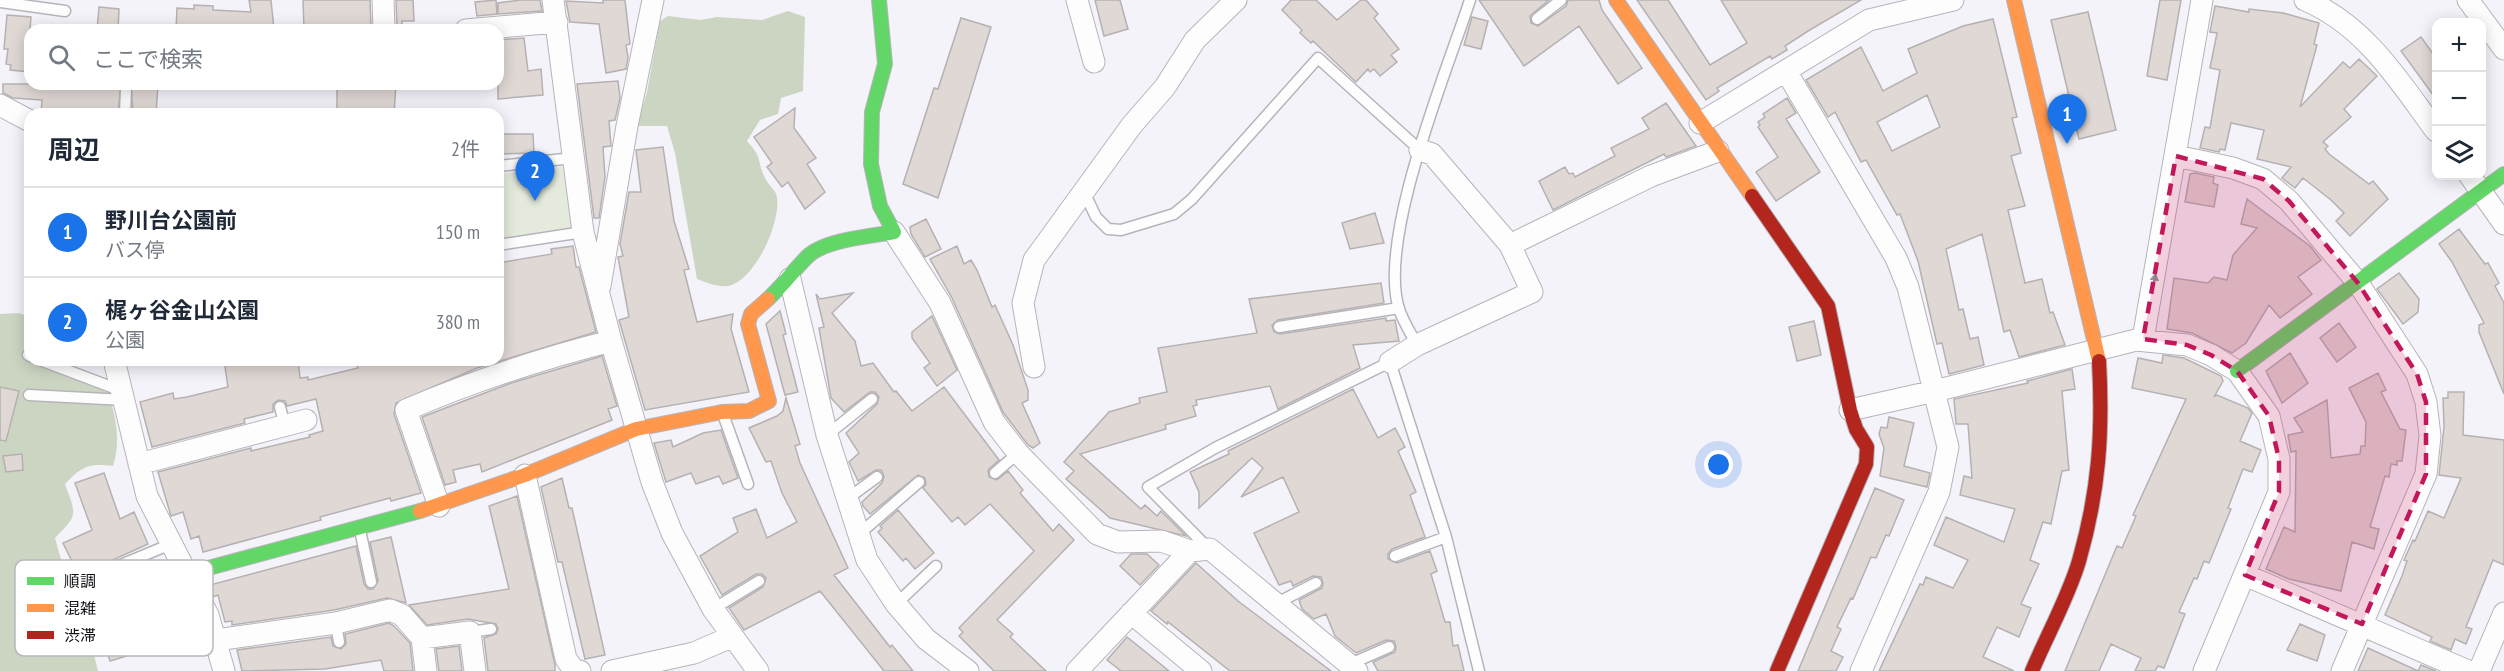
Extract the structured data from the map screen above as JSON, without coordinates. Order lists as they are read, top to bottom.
{
  "legend": ["順調", "混雑", "渋滞"],
  "page": {
    "map_buttons": ["+", "−"],
    "search": "ここで検索",
    "pins": ["1", "2"],
    "heading": ["周辺", "2件"],
    "list": [
      {
        "mark": "1",
        "name": "野川台公園前",
        "note": "バス停",
        "value": "150 m"
      },
      {
        "mark": "2",
        "name": "梶ヶ谷金山公園",
        "note": "公園",
        "value": "380 m"
      }
    ]
  }
}
